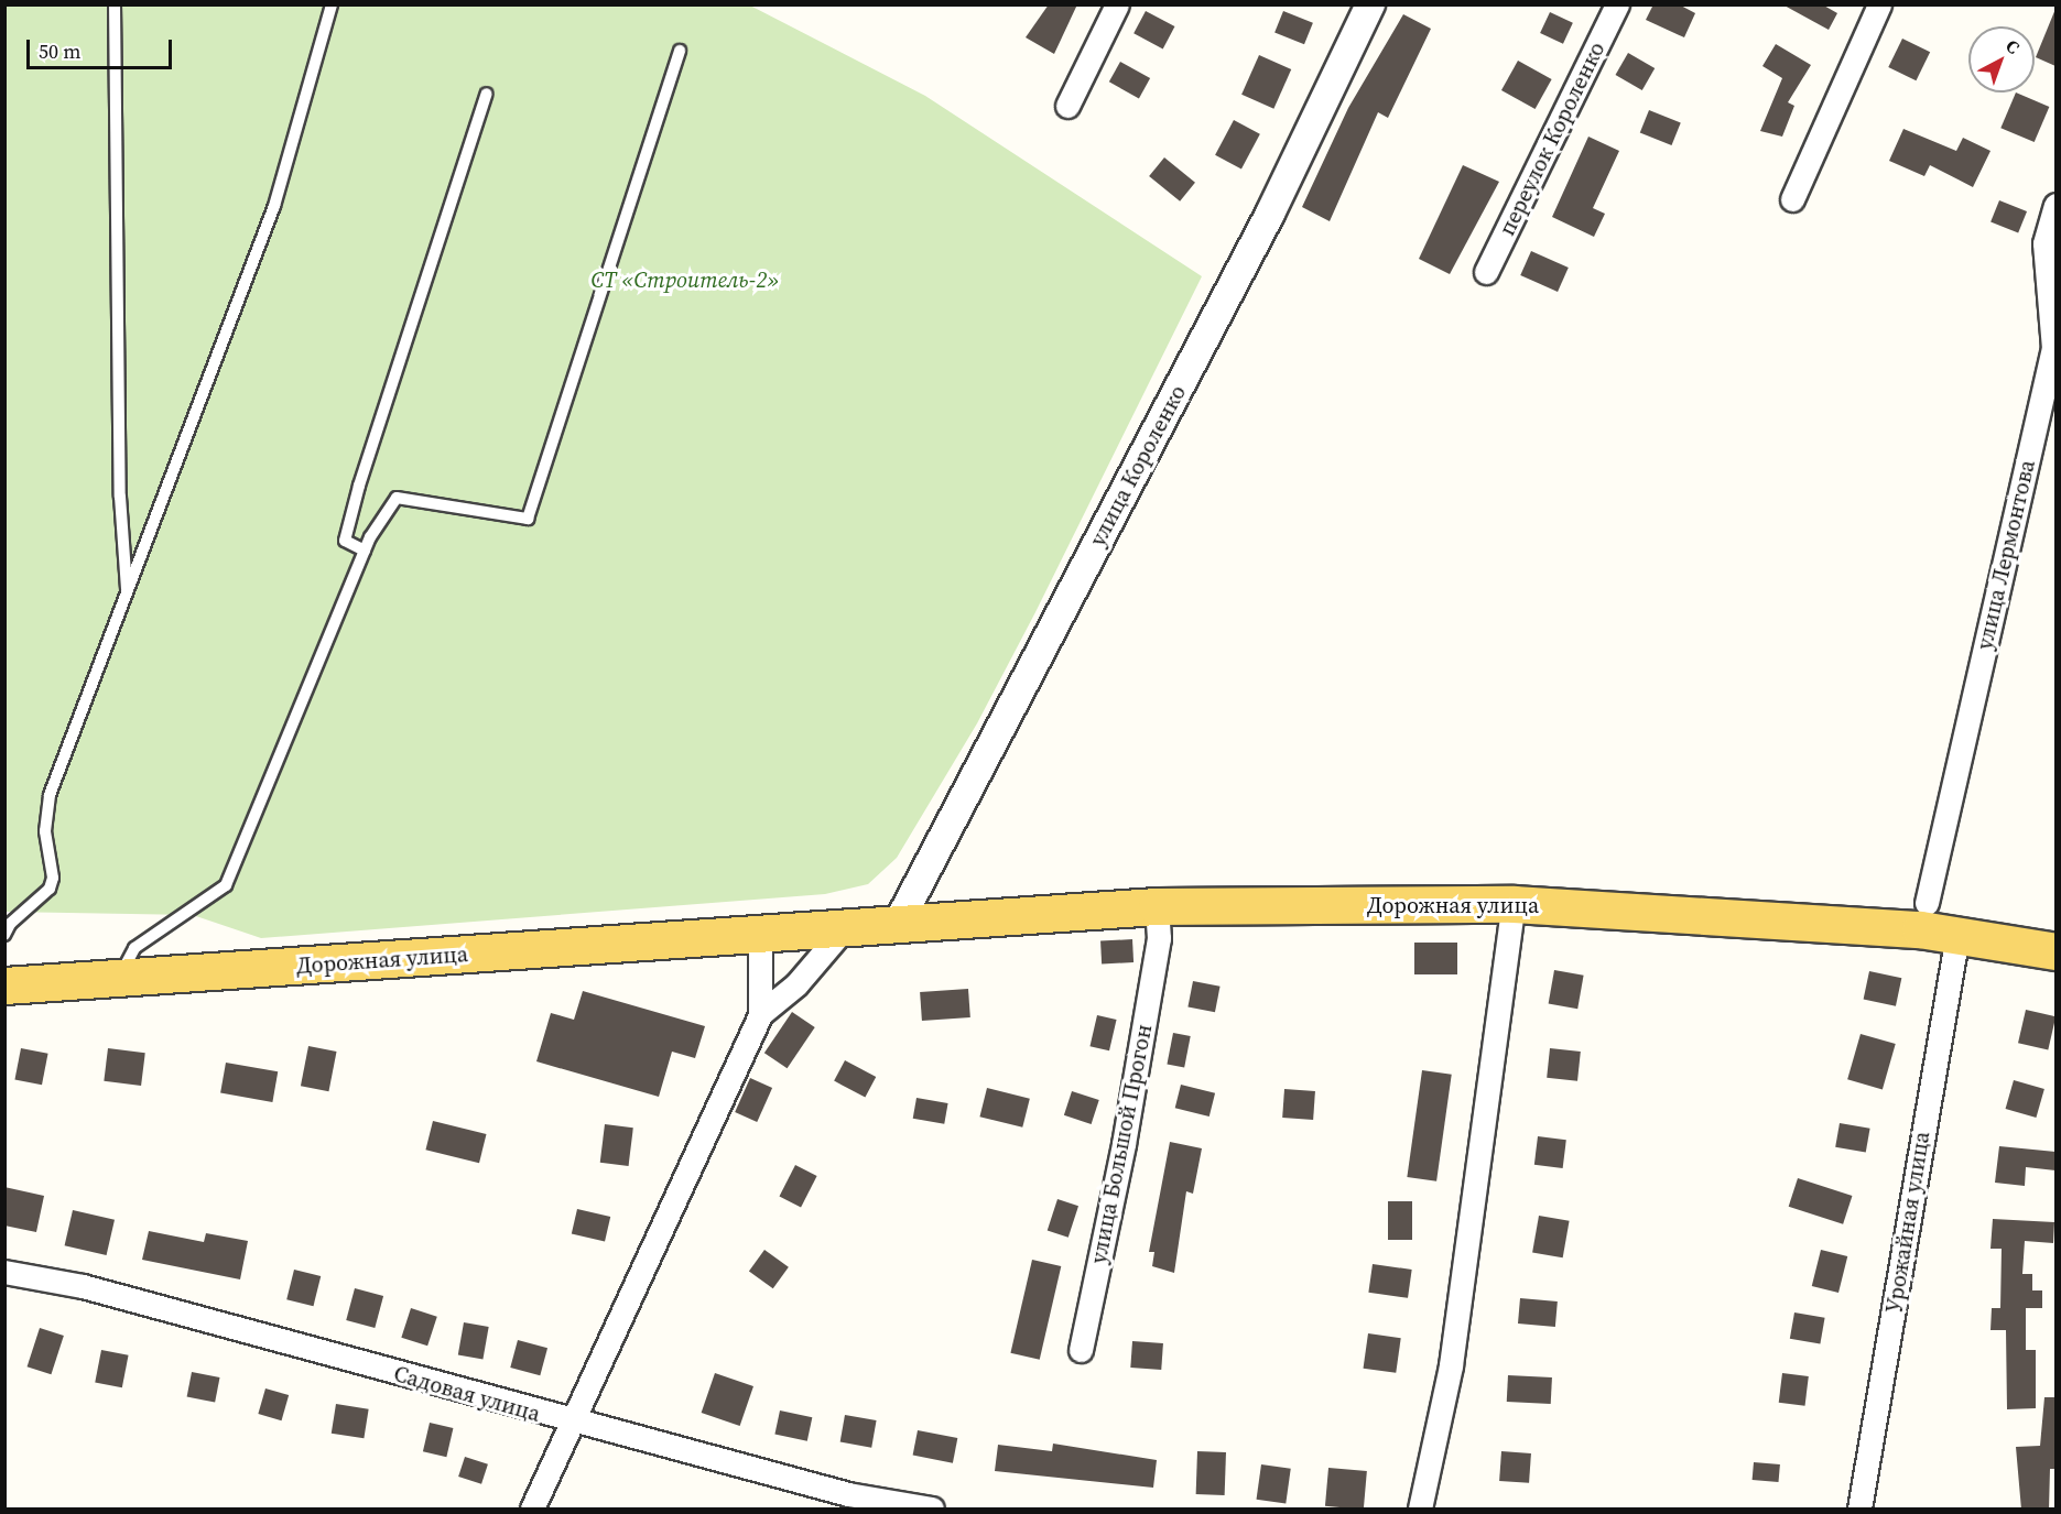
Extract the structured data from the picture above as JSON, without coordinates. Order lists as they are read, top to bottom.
{
  "streets": {
    "main road": ["Дорожная улица"],
    "street": [
      "переулок Короленко",
      "улица Короленко",
      "улица Лермонтова",
      "улица Большой Прогон",
      "Урожайная улица",
      "Садовая улица"
    ]
  },
  "crossings": [
    ["улица Короленко", "Дорожная улица"],
    ["Дорожная улица", "улица Большой Прогон"],
    ["Дорожная улица", "Урожайная улица"]
  ],
  "parks": ["СТ «Строитель-2»"],
  "scale_bar": "50 m",
  "north": "top right"
}
